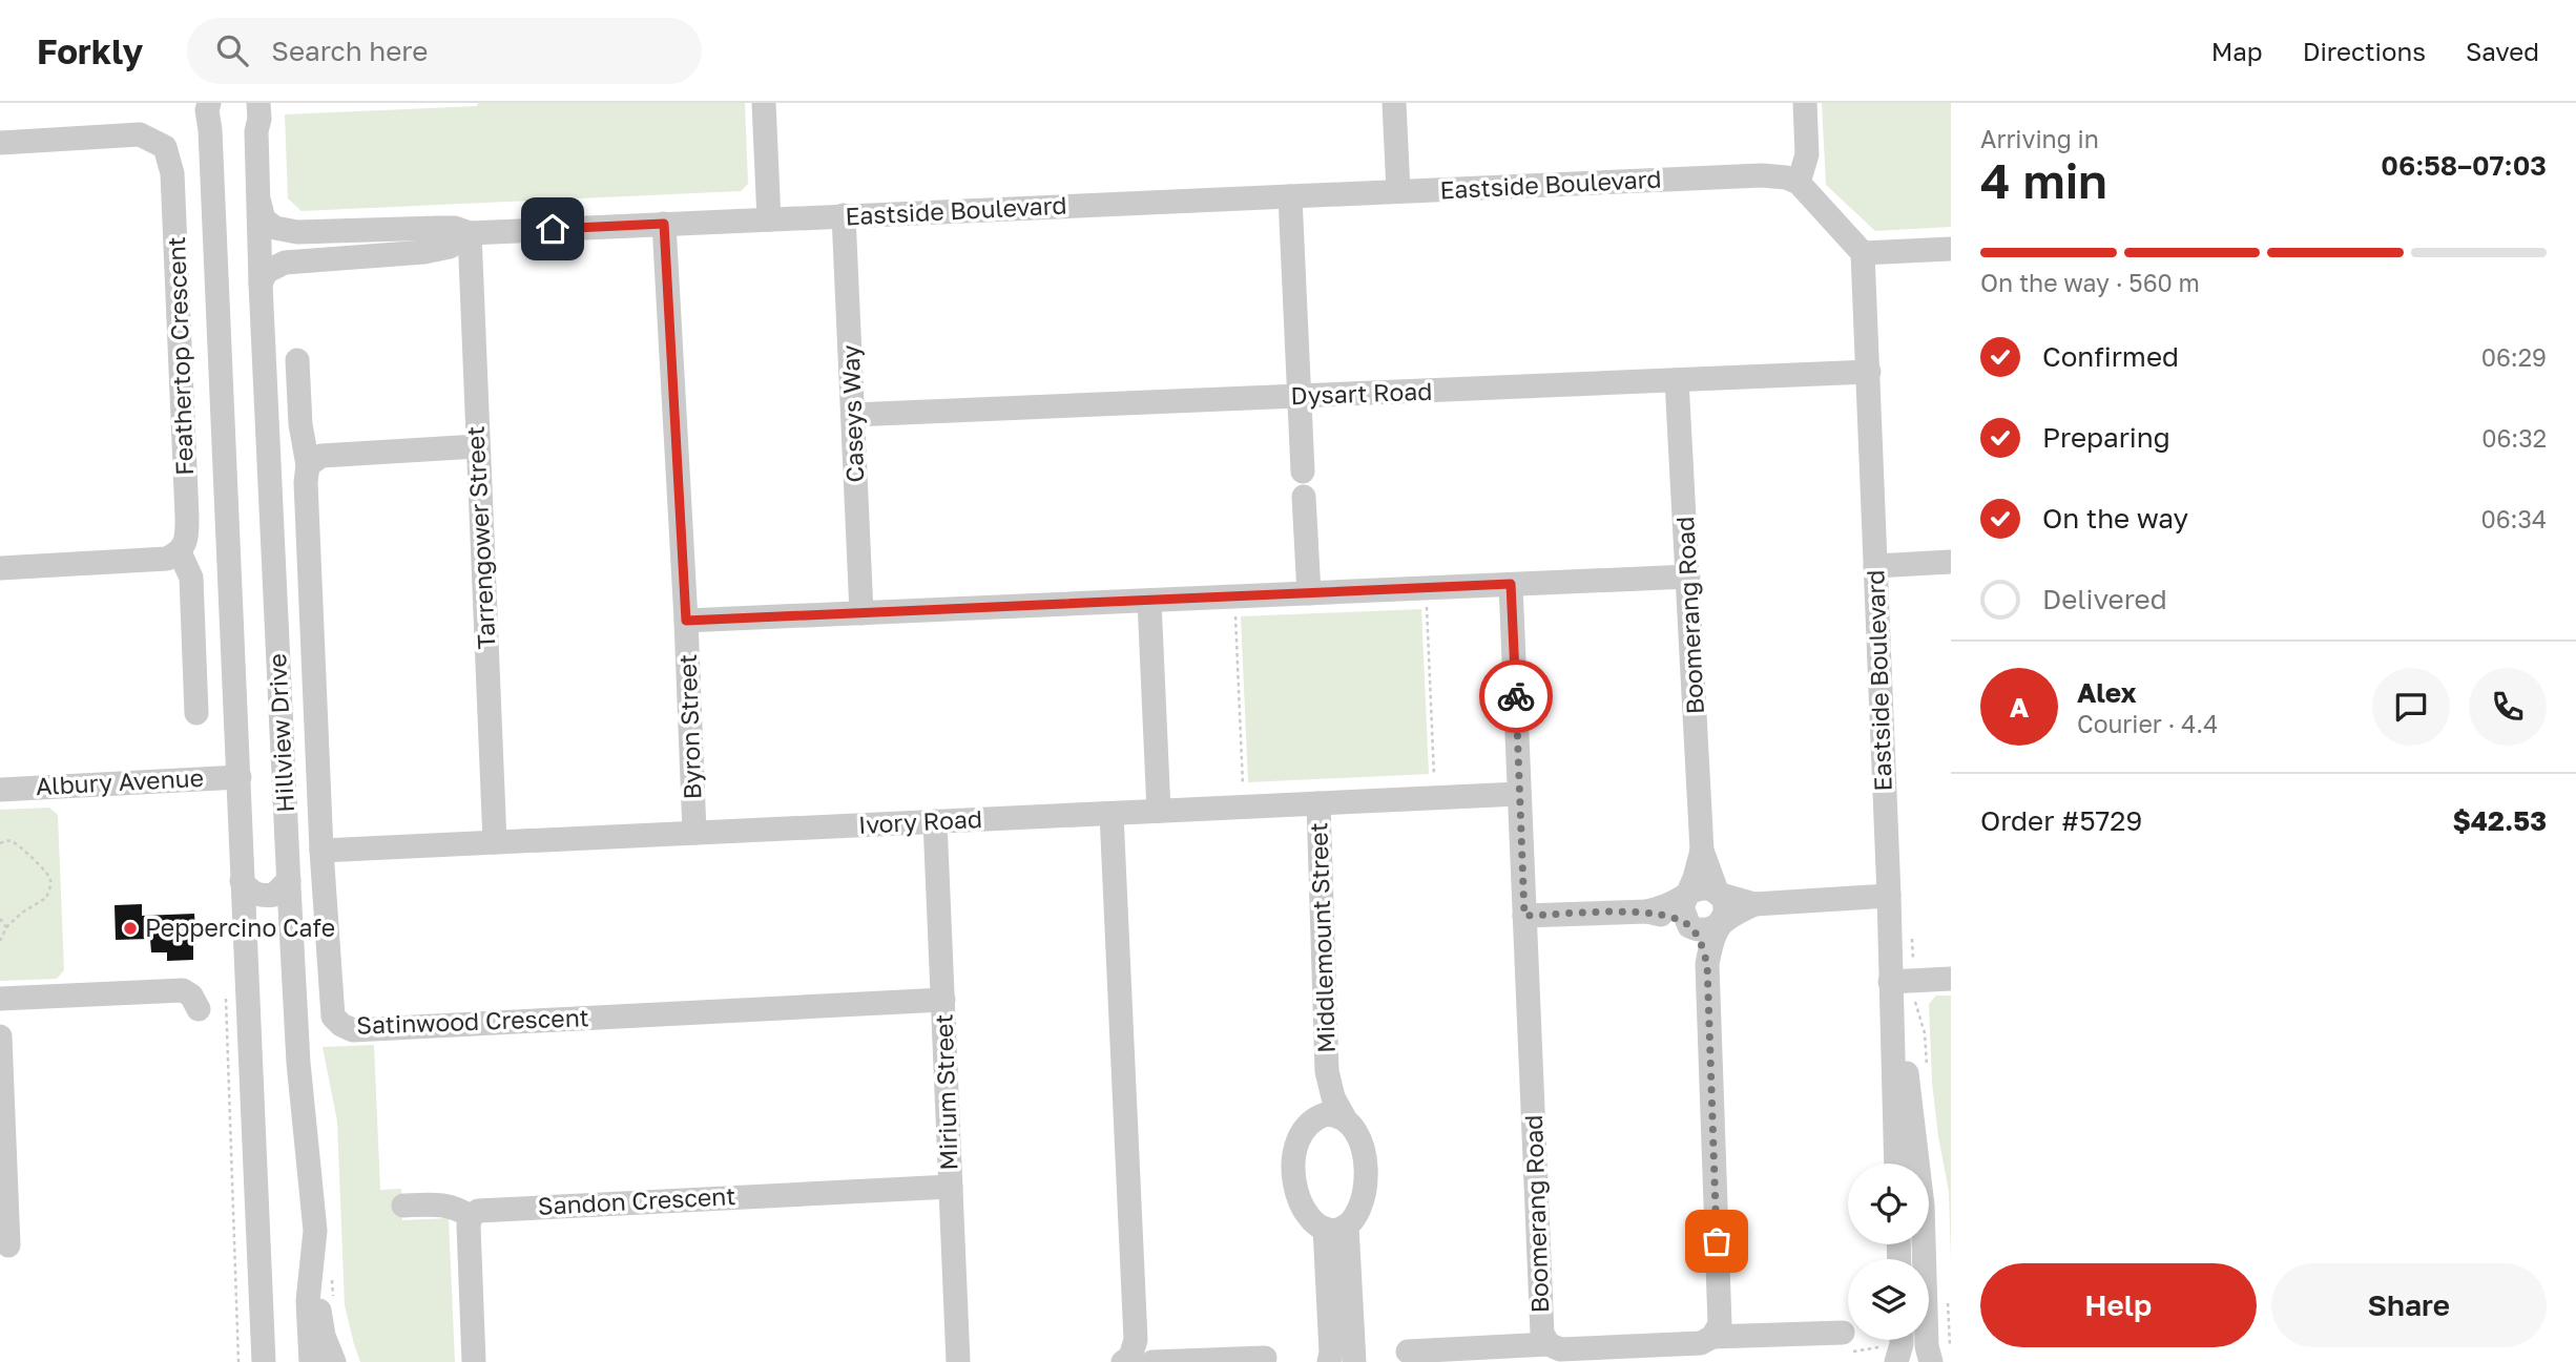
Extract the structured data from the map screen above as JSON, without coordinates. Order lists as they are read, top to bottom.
{
  "streets": {
    "street": [
      "Eastside Boulevard",
      "Feathertop Crescent",
      "Dysart Road",
      "Caseys Way",
      "Tarrengower Street",
      "Boomerang Road",
      "Byron Street",
      "Hillview Drive",
      "Albury Avenue",
      "Ivory Road",
      "Middlemount Street",
      "Satinwood Crescent",
      "Mirium Street",
      "Sandon Crescent"
    ]
  },
  "crossings": [
    ["Eastside Boulevard", "Dysart Road"],
    ["Eastside Boulevard", "Caseys Way"],
    ["Eastside Boulevard", "Tarrengower Street"],
    ["Eastside Boulevard", "Byron Street"],
    ["Eastside Boulevard", "Hillview Drive"],
    ["Dysart Road", "Caseys Way"],
    ["Dysart Road", "Boomerang Road"],
    ["Tarrengower Street", "Ivory Road"],
    ["Boomerang Road", "Ivory Road"],
    ["Byron Street", "Ivory Road"],
    ["Hillview Drive", "Albury Avenue"],
    ["Ivory Road", "Middlemount Street"],
    ["Ivory Road", "Satinwood Crescent"],
    ["Ivory Road", "Mirium Street"],
    ["Satinwood Crescent", "Mirium Street"],
    ["Mirium Street", "Sandon Crescent"]
  ],
  "places": ["Peppercino Cafe"],
  "page": {
    "header": "Forkly",
    "search": "Search here",
    "nav": ["Map", "Directions", "Saved"],
    "heading": ["4 min", "Arriving in", "06:58–07:03"],
    "panel": [
      "Alex",
      "Courier · 4.4",
      "Order #5729",
      "$42.53"
    ],
    "bar": "On the way · 560 m",
    "list": [
      ["Confirmed", "06:29"],
      ["Preparing", "06:32"],
      ["On the way", "06:34"],
      "Delivered"
    ],
    "round": "A",
    "buttons": ["Help", "Share"]
  }
}
